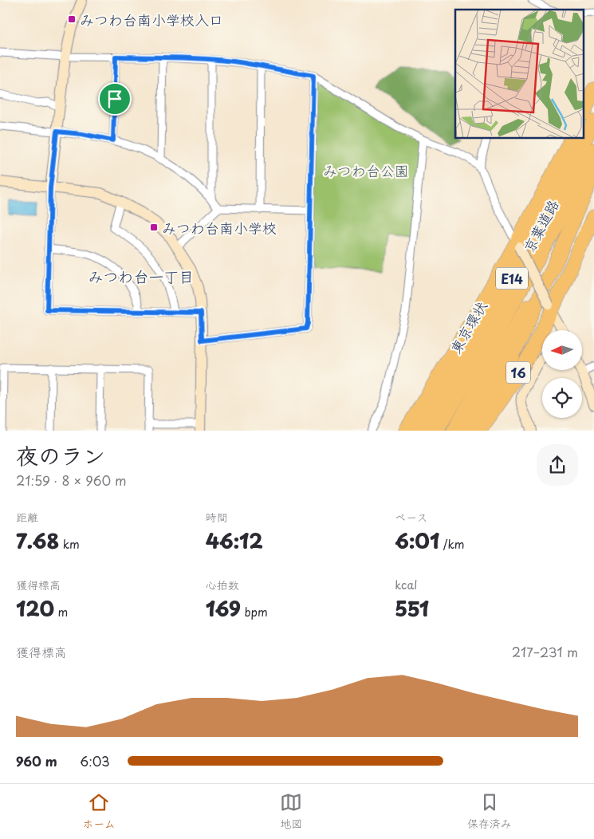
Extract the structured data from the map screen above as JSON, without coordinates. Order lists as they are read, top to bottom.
{
  "streets": {
    "highway": [
      "京葉道路",
      "E14",
      "東京環状",
      "16"
    ]
  },
  "districts": ["みつわ台一丁目"],
  "parks": ["みつわ台公園"],
  "places": {
    "transit": ["みつわ台南小学校入口", "みつわ台南小学校"]
  },
  "north": "left",
  "page": {
    "heading": ["夜のラン", "21:59 · 8 × 960 m"],
    "stats": [
      ["距離", "7.68 km"],
      ["時間", "46:12"],
      ["ペース", "6:01 /km"],
      ["獲得標高", "120 m"],
      ["心拍数", "169 bpm"],
      ["kcal", "551"]
    ],
    "chart": ["獲得標高", "217–231 m"],
    "list": [
      {
        "name": "960 m",
        "note": "6:03"
      }
    ],
    "tabs": ["ホーム", "地図", "保存済み"]
  }
}
